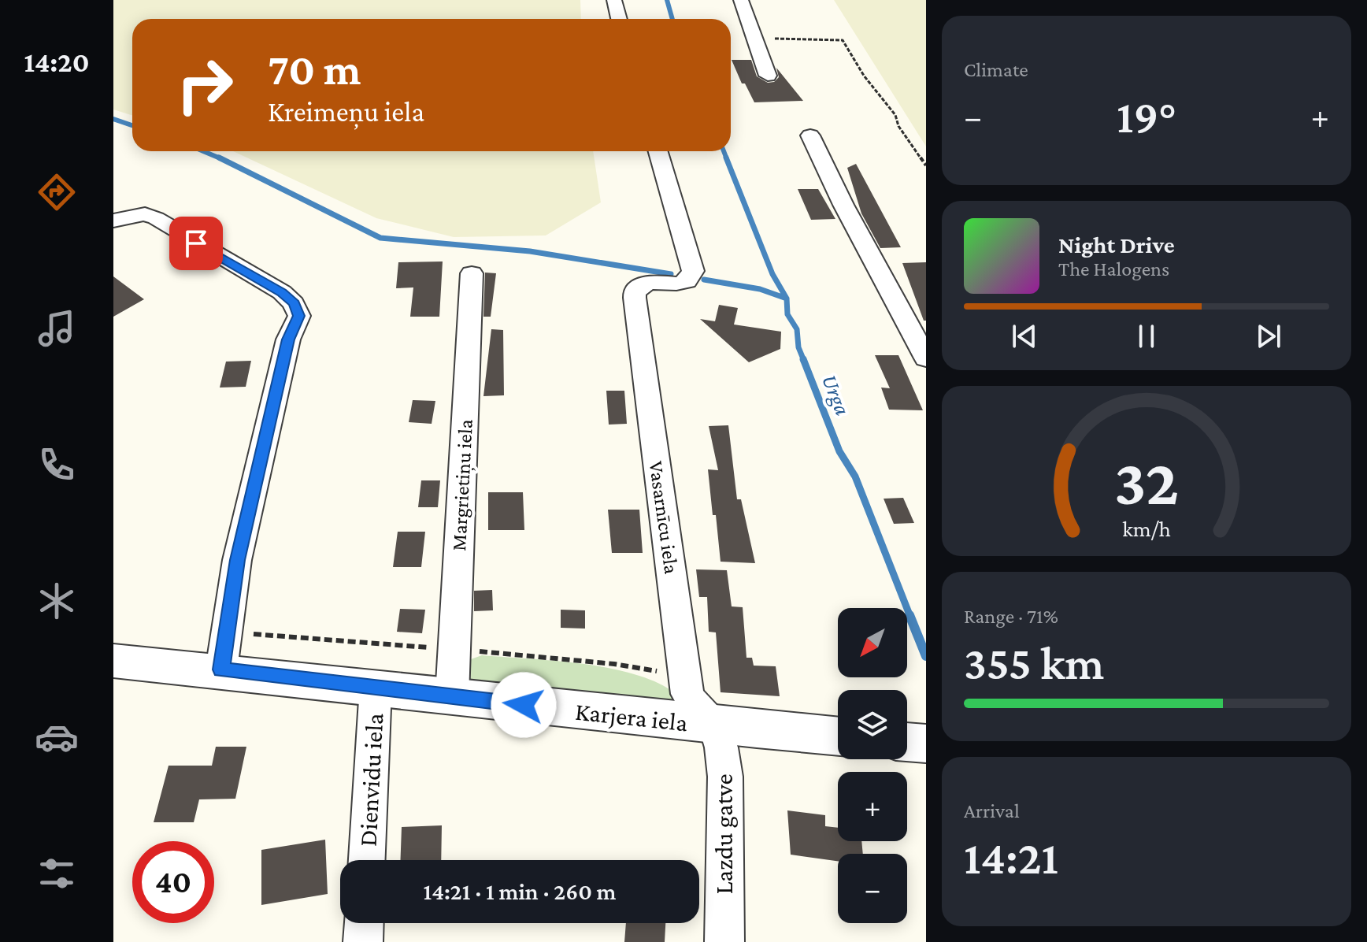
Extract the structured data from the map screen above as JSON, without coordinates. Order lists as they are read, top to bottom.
{
  "streets": {
    "street": [
      "Margrietiņu iela",
      "Vasarnīcu iela",
      "Karjera iela",
      "Dienvidu iela",
      "Lazdu gatve"
    ]
  },
  "crossings": [
    ["Margrietiņu iela", "Karjera iela"],
    ["Vasarnīcu iela", "Karjera iela"],
    ["Vasarnīcu iela", "Lazdu gatve"],
    ["Karjera iela", "Dienvidu iela"],
    ["Karjera iela", "Lazdu gatve"]
  ],
  "water": ["Urga"],
  "north": "bottom left",
  "page": {
    "tabs": "14:20",
    "tile": [
      "Climate",
      ["Range · 71%", "355 km"],
      ["Arrival", "14:21"]
    ],
    "turn": ["70 m", "Kreimeņu iela"],
    "heat": ["−", "19°", "+"],
    "song": ["Night Drive", "The Halogens"],
    "map_buttons": ["+", "−"],
    "limit": "40",
    "trip": "14:21 · 1 min · 260 m",
    "gauge": ["32", "km/h"]
  }
}
